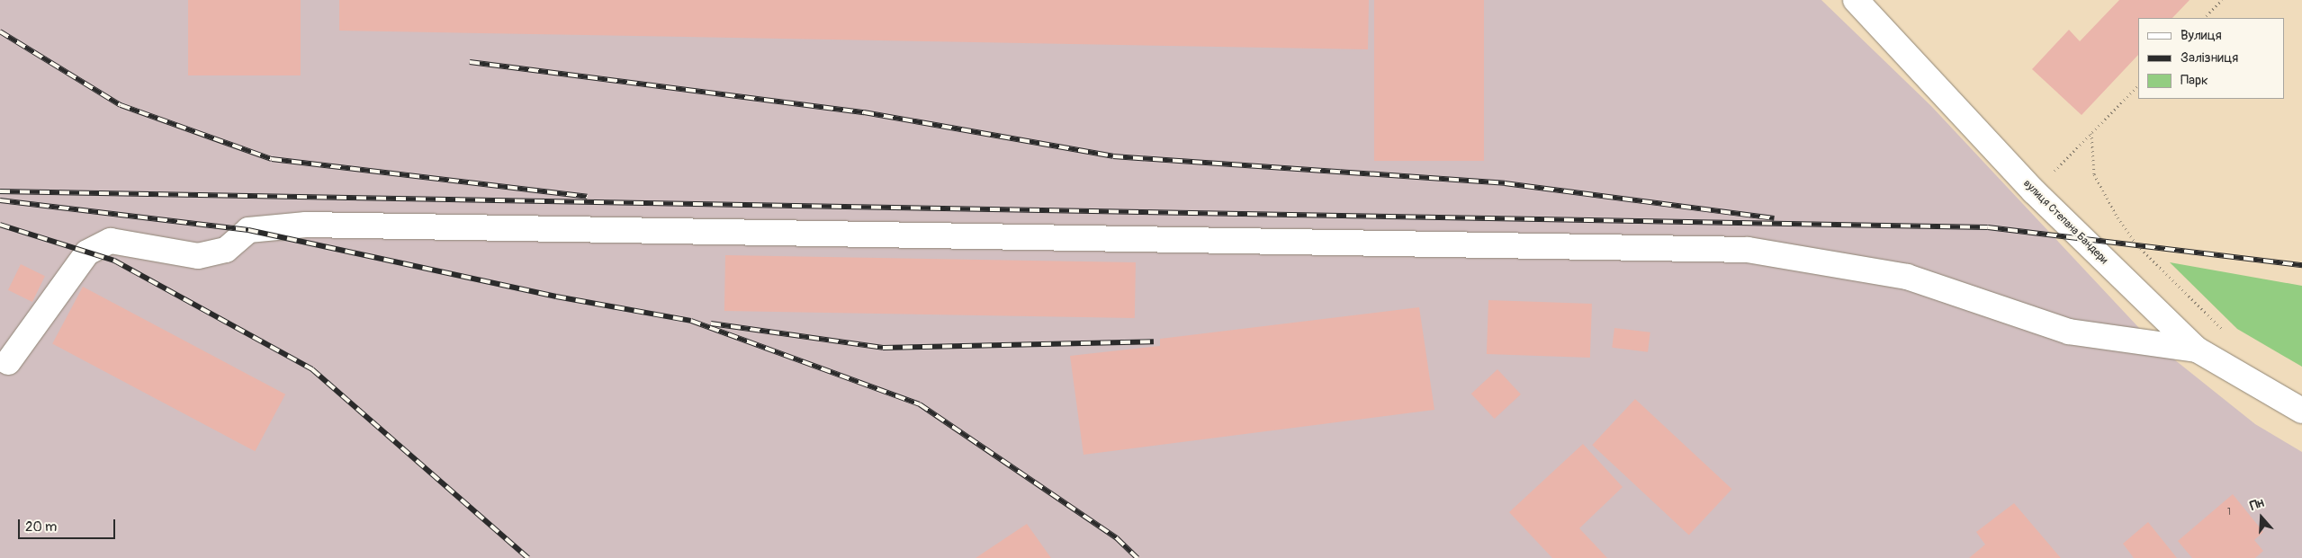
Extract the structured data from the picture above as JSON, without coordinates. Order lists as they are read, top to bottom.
{
  "streets": {
    "street": ["вулиця Степана Бандери"]
  },
  "house_numbers": ["1"],
  "legend": ["Вулиця", "Залізниця", "Парк"],
  "scale_bar": "20 m",
  "north": "top"
}
